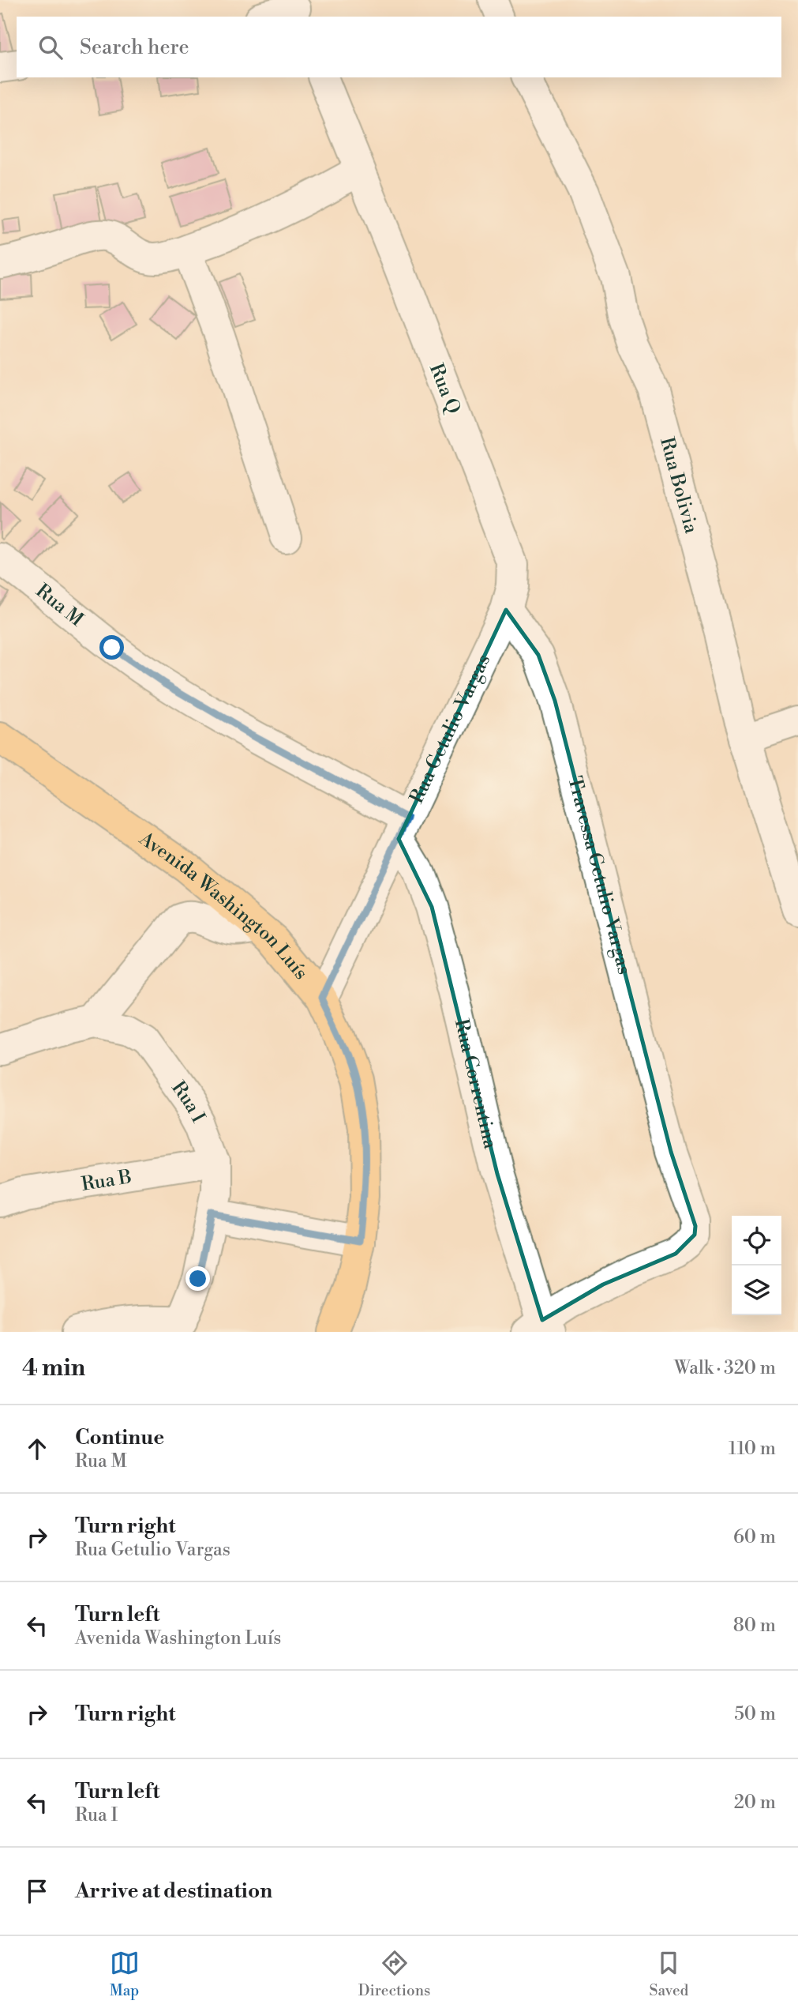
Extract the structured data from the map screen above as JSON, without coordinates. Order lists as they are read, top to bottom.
{
  "streets": {
    "main road": ["Avenida Washington Luís"],
    "street": [
      "Rua Q",
      "Rua Bolivia",
      "Rua M",
      "Rua Getulio Vargas",
      "Travessa Getulio Vargas",
      "Rua Correntina",
      "Rua I",
      "Rua B"
    ]
  },
  "crossings": [
    ["Rua Q", "Rua Getulio Vargas"],
    ["Rua Q", "Travessa Getulio Vargas"],
    ["Rua M", "Rua Getulio Vargas"],
    ["Rua M", "Rua Correntina"],
    ["Rua Getulio Vargas", "Travessa Getulio Vargas"],
    ["Rua Getulio Vargas", "Avenida Washington Luís"],
    ["Rua Getulio Vargas", "Rua Correntina"],
    ["Travessa Getulio Vargas", "Rua Correntina"],
    ["Rua I", "Rua B"]
  ],
  "page": {
    "search": "Search here",
    "heading": ["4 min", "Walk · 320 m"],
    "list": [
      ["Continue", "Rua M", "110 m"],
      ["Turn right", "Rua Getulio Vargas", "60 m"],
      ["Turn left", "Avenida Washington Luís", "80 m"],
      ["Turn right", "50 m"],
      ["Turn left", "Rua I", "20 m"],
      "Arrive at destination"
    ],
    "nav": ["Map", "Directions", "Saved"]
  }
}
